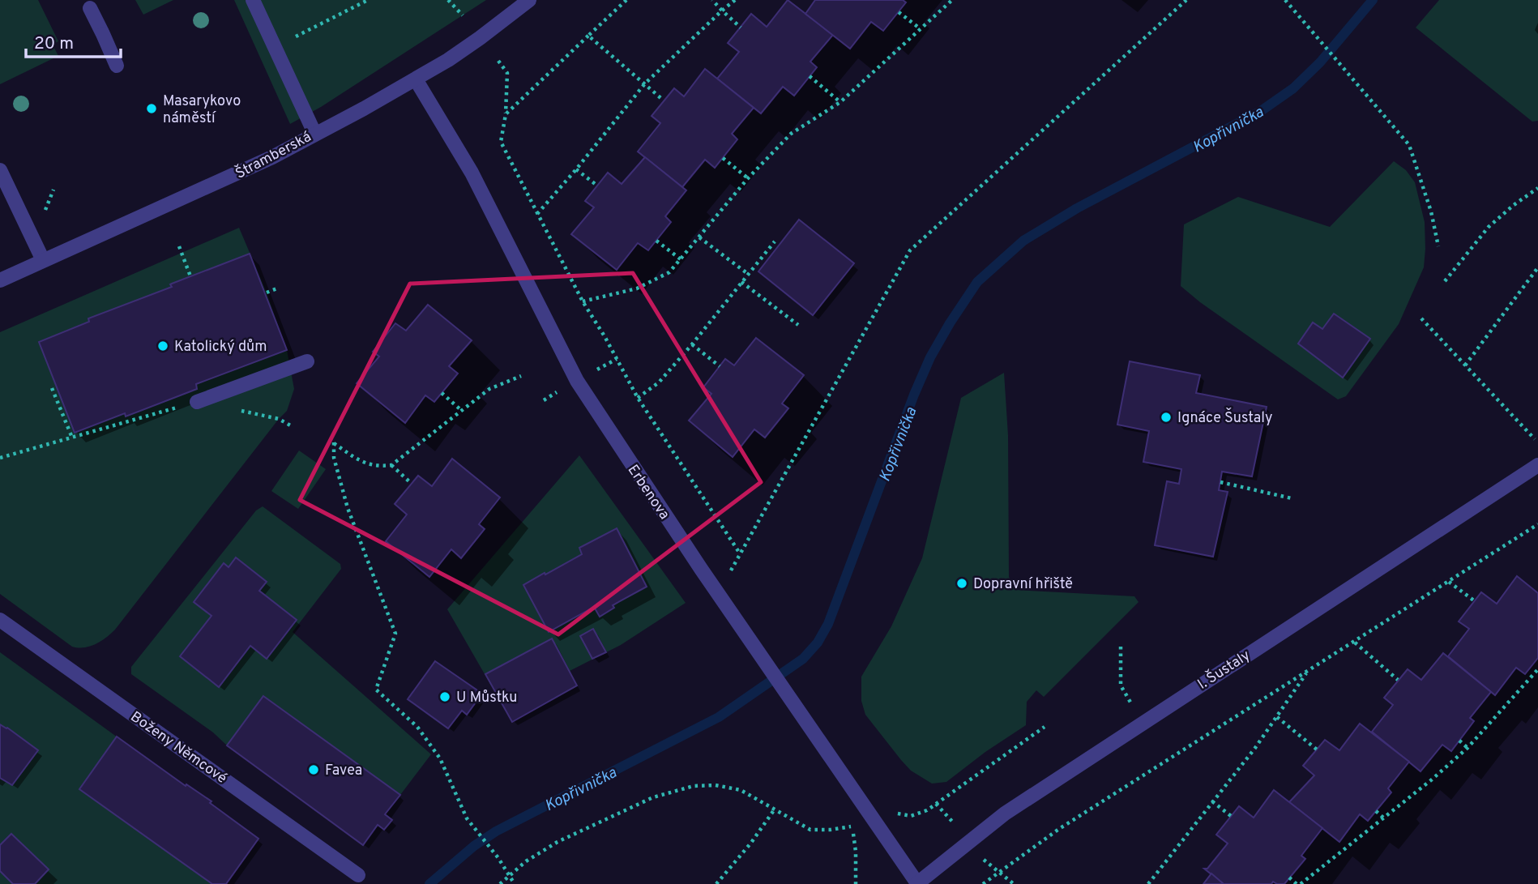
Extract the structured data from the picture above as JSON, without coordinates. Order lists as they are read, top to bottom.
{
  "streets": {
    "street": [
      "Štramberská",
      "Erbenova",
      "I. Šustaly",
      "Boženy Němcové"
    ]
  },
  "crossings": [
    ["Štramberská", "Erbenova"],
    ["Erbenova", "I. Šustaly"]
  ],
  "water": ["Kopřivnička"],
  "places": [
    "Masarykovo náměstí",
    "Katolický dům",
    "Ignáce Šustaly",
    "Dopravní hřiště",
    "U Můstku",
    "Favea"
  ],
  "scale_bar": "20 m"
}
